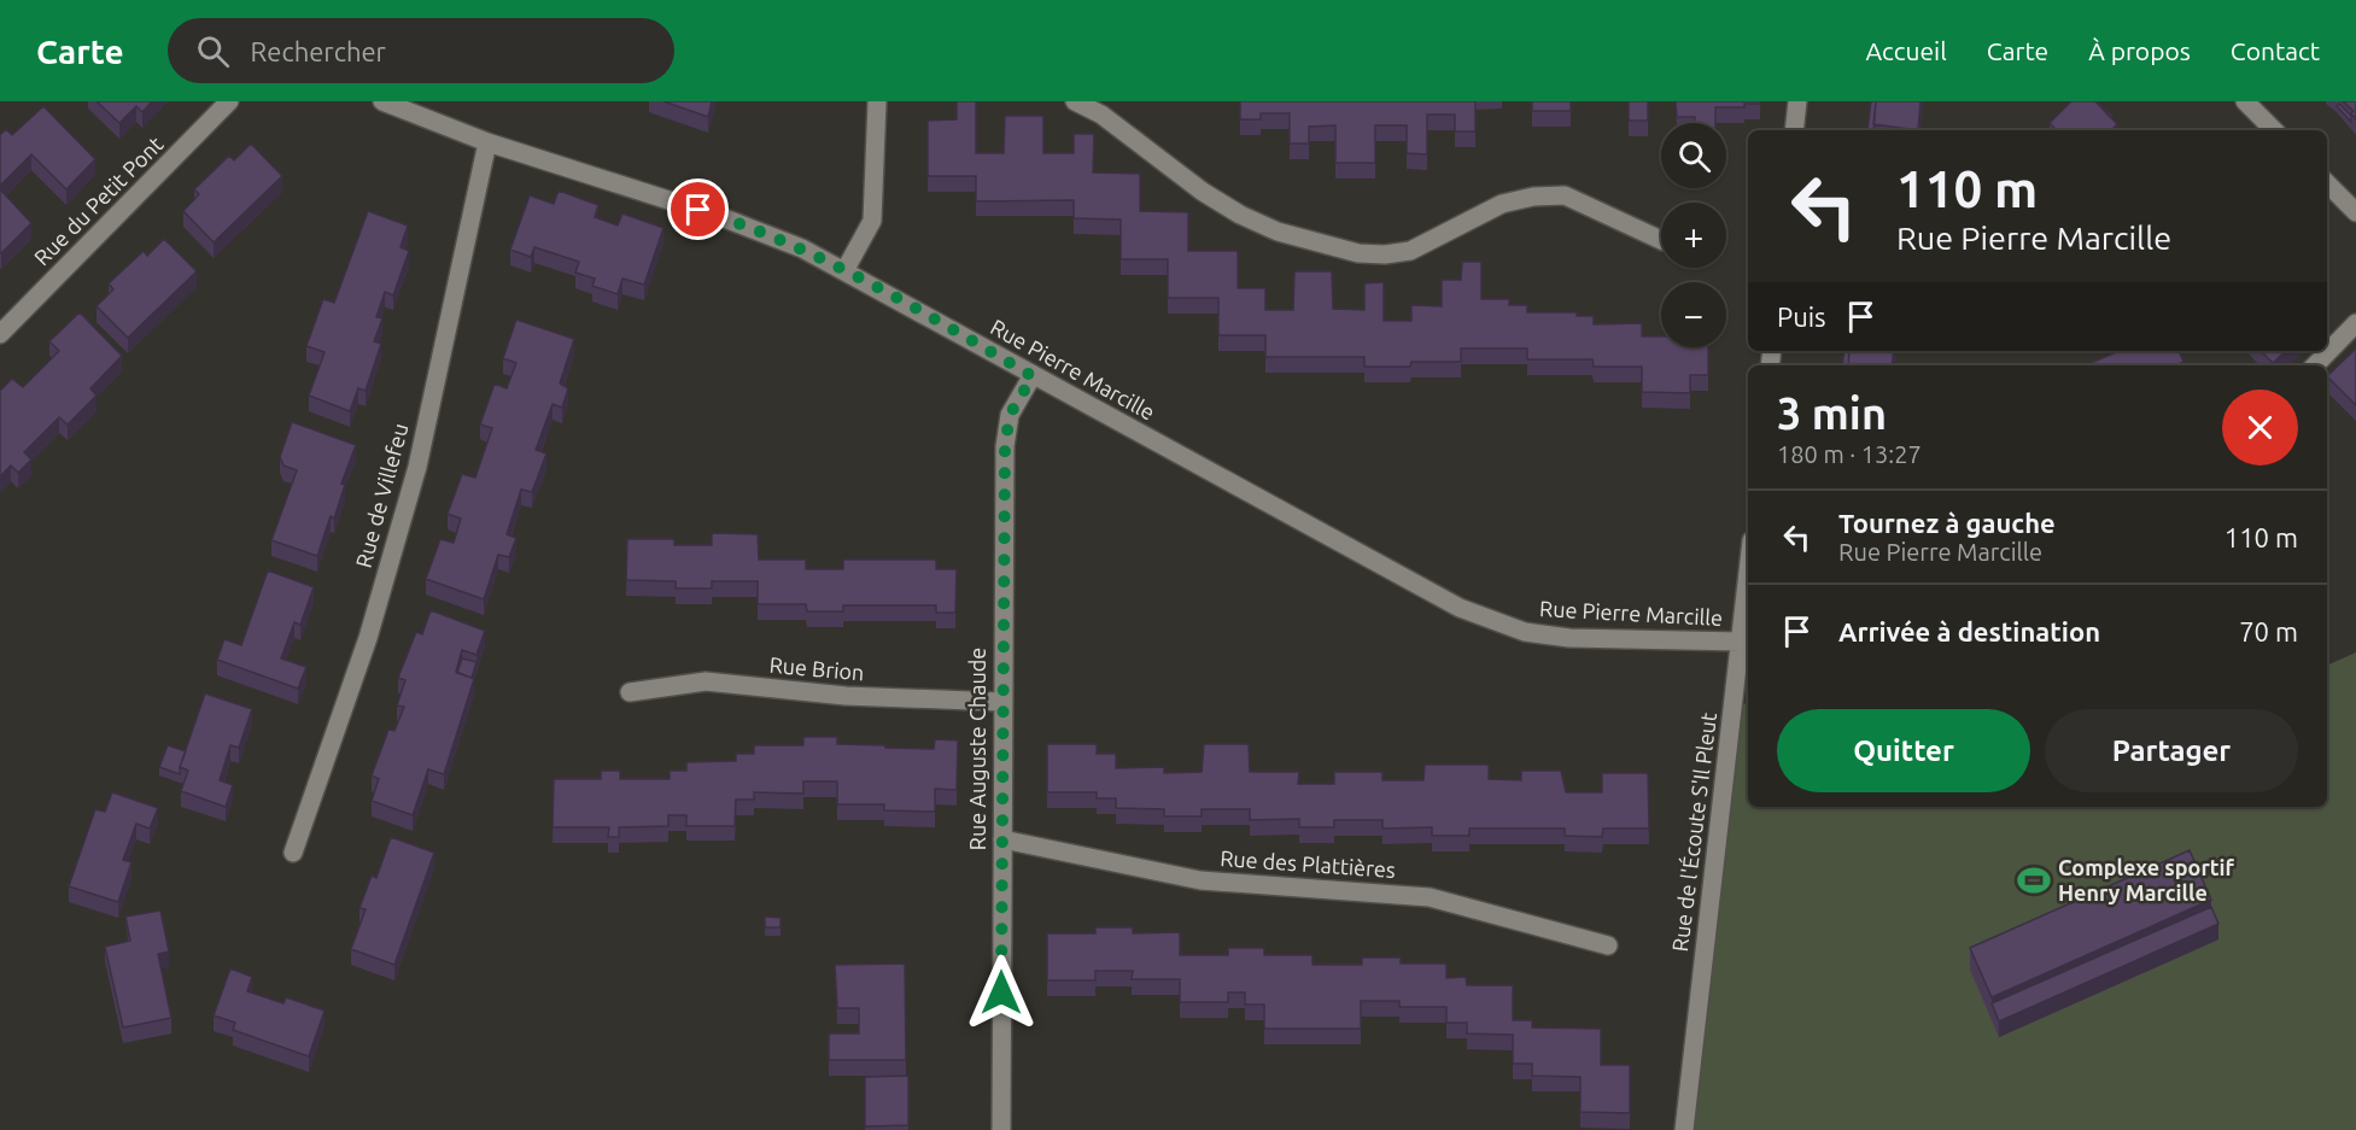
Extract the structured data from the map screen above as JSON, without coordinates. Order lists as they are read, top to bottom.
{
  "streets": {
    "street": [
      "Rue du Petit Pont",
      "Rue Pierre Marcille",
      "Rue de Villefeu",
      "Rue Brion",
      "Rue Auguste Chaude",
      "Rue de l'Écoute S'Il Pleut",
      "Rue des Plattières"
    ]
  },
  "crossings": [
    ["Rue Pierre Marcille", "Rue de Villefeu"],
    ["Rue Pierre Marcille", "Rue Auguste Chaude"],
    ["Rue Pierre Marcille", "Rue de l'Écoute S'Il Pleut"],
    ["Rue Brion", "Rue Auguste Chaude"],
    ["Rue Auguste Chaude", "Rue des Plattières"]
  ],
  "places": {
    "sports": ["Complexe sportif Henry Marcille"]
  },
  "page": {
    "header": "Carte",
    "search": "Rechercher",
    "nav": [
      "Accueil",
      "Carte",
      "À propos",
      "Contact"
    ],
    "map_buttons": ["+", "−"],
    "turn": ["110 m", "Rue Pierre Marcille"],
    "then": "Puis",
    "heading": ["3 min", "180 m · 13:27"],
    "list": [
      {
        "name": "Tournez à gauche",
        "note": "Rue Pierre Marcille",
        "value": "110 m"
      },
      {
        "name": "Arrivée à destination",
        "value": "70 m"
      }
    ],
    "buttons": ["Quitter", "Partager"]
  }
}
